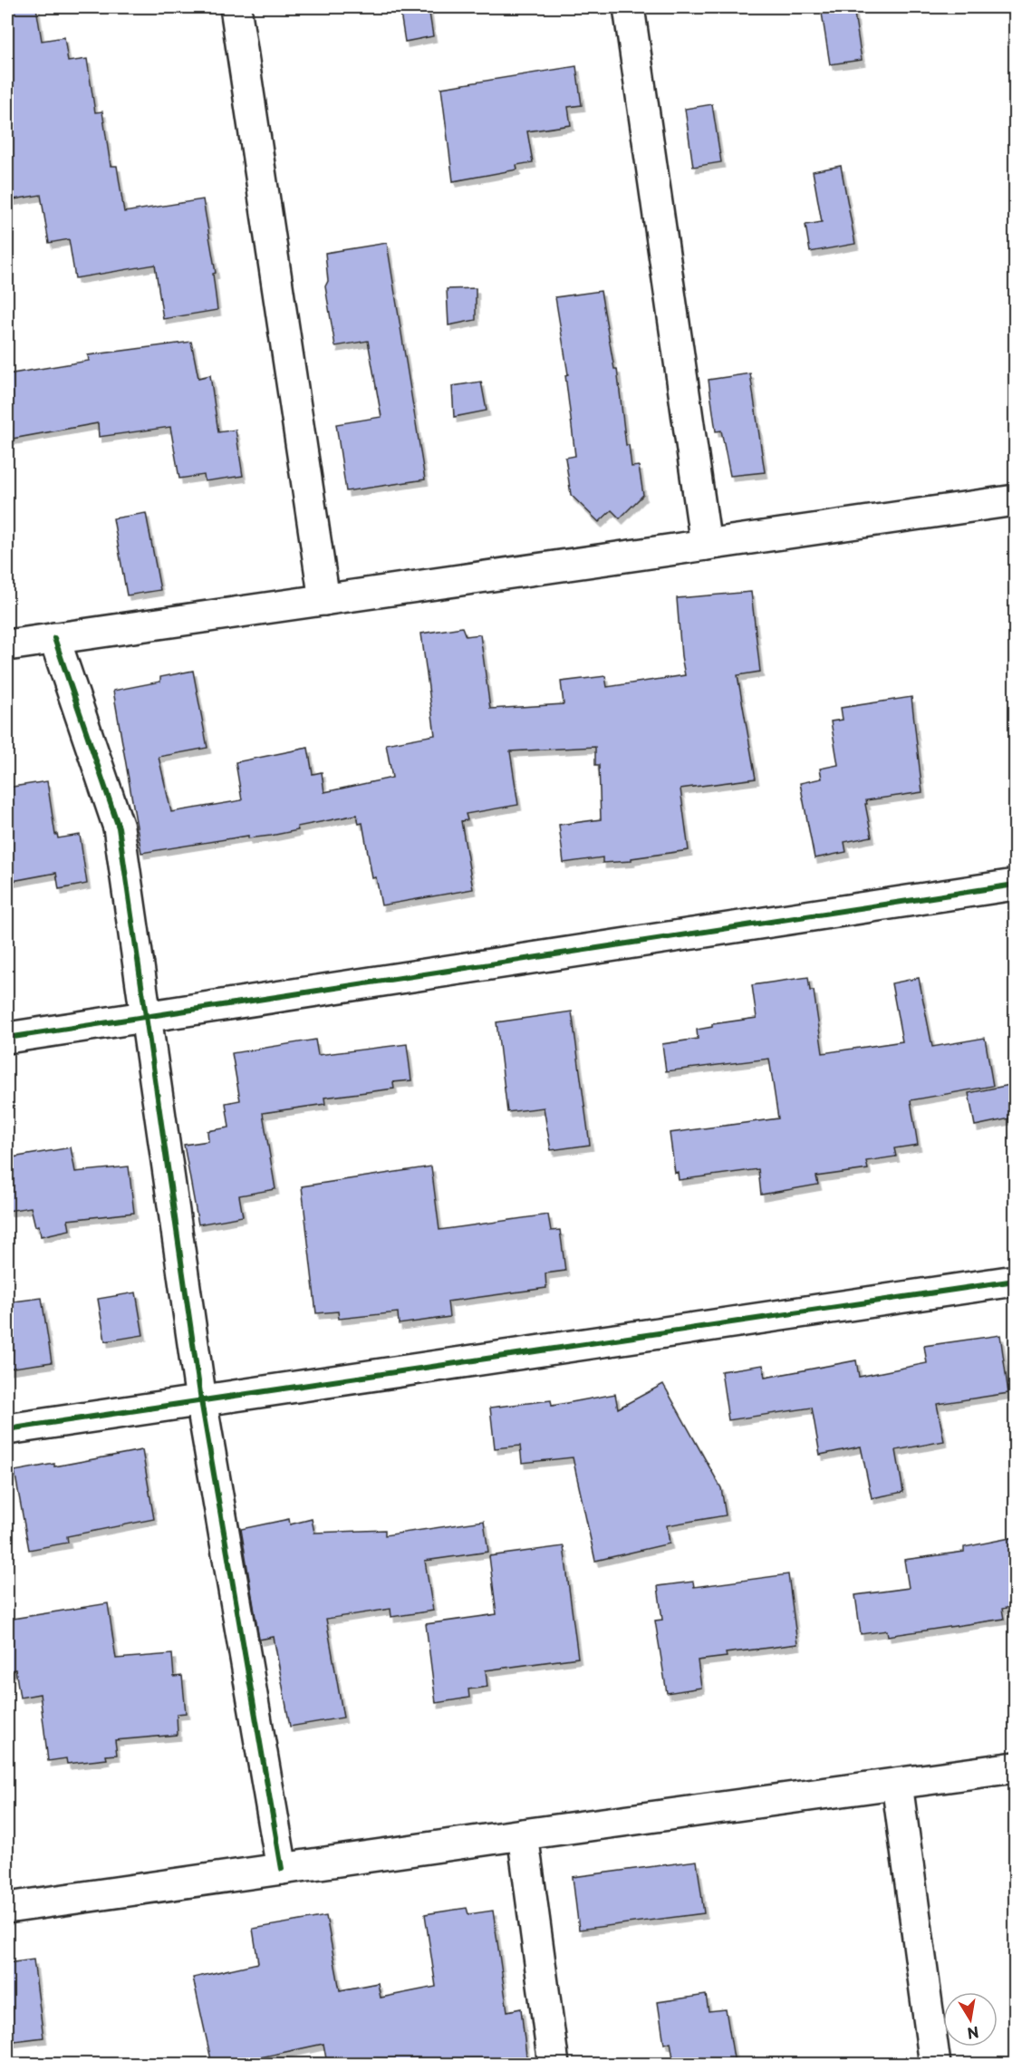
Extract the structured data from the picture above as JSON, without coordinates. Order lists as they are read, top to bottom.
{
  "north": "bottom"
}
